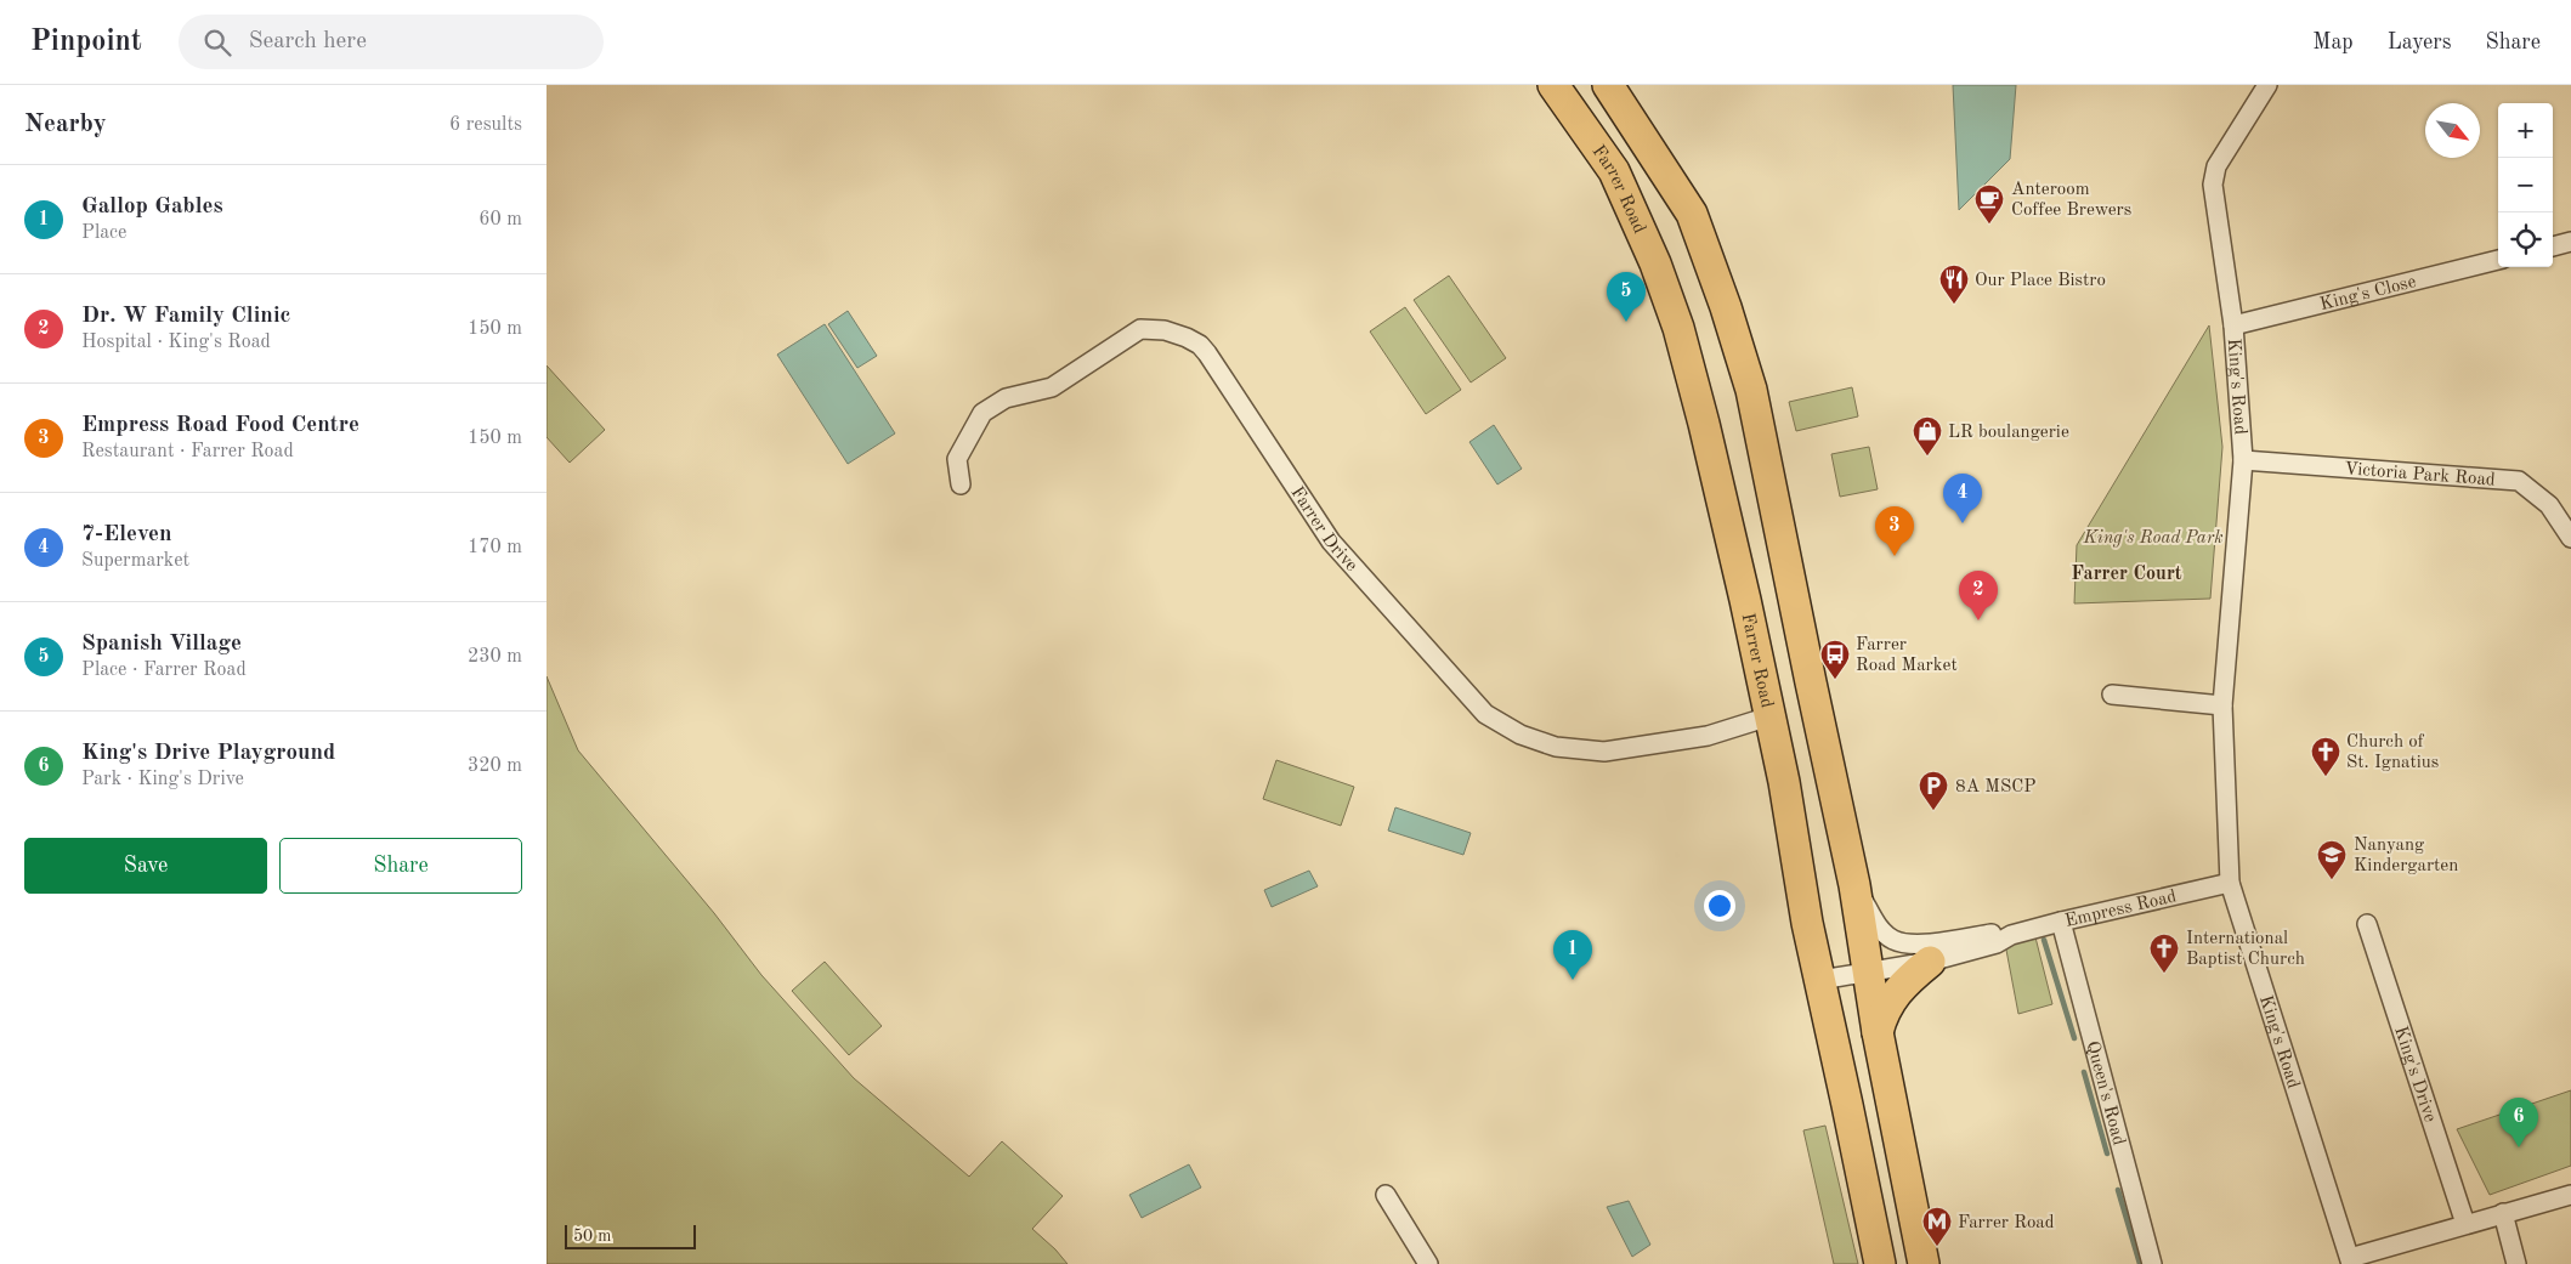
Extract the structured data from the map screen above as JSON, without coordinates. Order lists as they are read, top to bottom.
{
  "streets": {
    "highway": ["Farrer Road"],
    "street": [
      "King's Close",
      "King's Road",
      "Victoria Park Road",
      "Farrer Drive",
      "Empress Road",
      "King's Drive",
      "Queen's Road"
    ]
  },
  "crossings": [
    ["Farrer Road", "Farrer Drive"],
    ["Farrer Road", "Empress Road"],
    ["King's Close", "King's Road"],
    ["King's Road", "Victoria Park Road"],
    ["King's Road", "Empress Road"],
    ["Empress Road", "Queen's Road"]
  ],
  "districts": ["Farrer Court"],
  "parks": ["King's Road Park"],
  "places": {
    "cafe": ["Anteroom Coffee Brewers"],
    "restaurant": ["Our Place Bistro"],
    "shop": ["LR boulangerie"],
    "bus stop": ["Farrer Road Market"],
    "church": ["Church of St. Ignatius", "International Baptist Church"],
    "parking": ["8A MSCP"],
    "school or university": ["Nanyang Kindergarten"],
    "metro station": ["Farrer Road"]
  },
  "scale_bar": "50 m",
  "north": "bottom right",
  "page": {
    "header": "Pinpoint",
    "search": "Search here",
    "nav": ["Map", "Layers", "Share"],
    "heading": ["Nearby", "6 results"],
    "map_buttons": ["+", "−"],
    "list": [
      {
        "mark": "1",
        "name": "Gallop Gables",
        "note": "Place",
        "value": "60 m"
      },
      {
        "mark": "2",
        "name": "Dr. W Family Clinic",
        "note": "Hospital · King's Road",
        "value": "150 m"
      },
      {
        "mark": "3",
        "name": "Empress Road Food Centre",
        "note": "Restaurant · Farrer Road",
        "value": "150 m"
      },
      {
        "mark": "4",
        "name": "7-Eleven",
        "note": "Supermarket",
        "value": "170 m"
      },
      {
        "mark": "5",
        "name": "Spanish Village",
        "note": "Place · Farrer Road",
        "value": "230 m"
      },
      {
        "mark": "6",
        "name": "King's Drive Playground",
        "note": "Park · King's Drive",
        "value": "320 m"
      }
    ],
    "pins": [
      "5",
      "4",
      "3",
      "2",
      "1",
      "6"
    ],
    "buttons": ["Save", "Share"],
    "scale": "50 m"
  }
}
